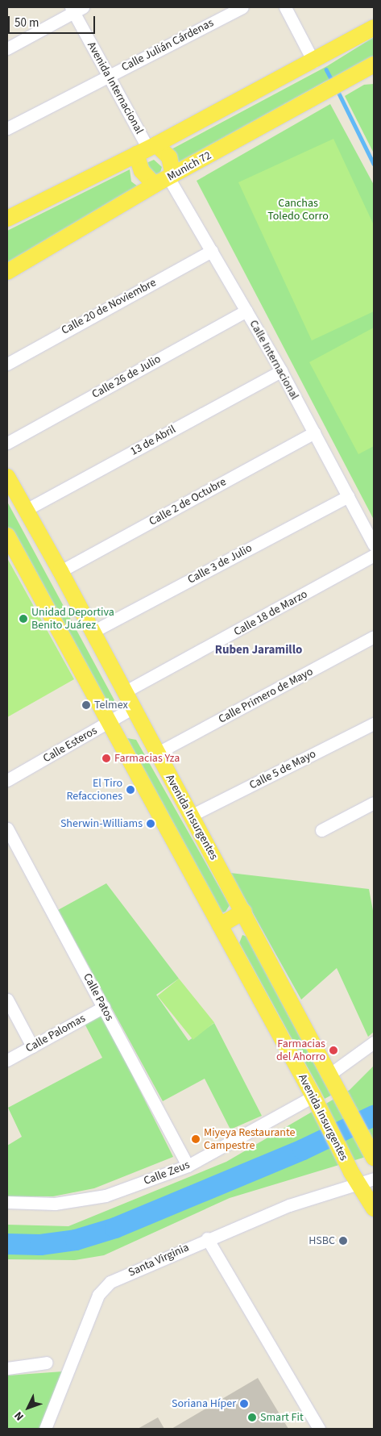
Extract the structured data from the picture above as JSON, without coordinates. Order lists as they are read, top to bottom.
{
  "streets": {
    "main road": ["Munich 72", "Avenida Insurgentes"],
    "street": [
      "Calle Julián Cárdenas",
      "Avenida Internacional",
      "Calle 20 de Noviembre",
      "Calle Internacional",
      "Calle 26 de Julio",
      "13 de Abril",
      "Calle 2 de Octubre",
      "Calle 3 de Julio",
      "Calle 18 de Marzo",
      "Calle Primero de Mayo",
      "Calle Esteros",
      "Calle 5 de Mayo",
      "Calle Patos",
      "Calle Palomas",
      "Calle Zeus",
      "Santa Virginia"
    ]
  },
  "crossings": [
    ["Calle Julián Cárdenas", "Avenida Internacional"],
    ["Munich 72", "Calle Internacional"],
    ["Calle 20 de Noviembre", "Calle Internacional"],
    ["Calle Internacional", "Calle 26 de Julio"],
    ["Calle Internacional", "13 de Abril"],
    ["Calle Internacional", "Calle 2 de Octubre"],
    ["Calle Internacional", "Calle 3 de Julio"],
    ["13 de Abril", "Avenida Insurgentes"],
    ["Calle 2 de Octubre", "Avenida Insurgentes"],
    ["Calle 3 de Julio", "Avenida Insurgentes"],
    ["Calle 18 de Marzo", "Avenida Insurgentes"],
    ["Calle Primero de Mayo", "Avenida Insurgentes"],
    ["Calle Esteros", "Avenida Insurgentes"],
    ["Calle 5 de Mayo", "Avenida Insurgentes"],
    ["Avenida Insurgentes", "Calle Zeus"],
    ["Avenida Insurgentes", "Santa Virginia"],
    ["Calle Patos", "Calle Palomas"],
    ["Calle Patos", "Calle Zeus"]
  ],
  "districts": ["Ruben Jaramillo"],
  "parks": ["Canchas Toledo Corro"],
  "places": [
    "Unidad Deportiva Benito Juárez",
    "Telmex",
    "Farmacias Yza",
    "El Tiro Refacciones",
    "Sherwin-Williams",
    "Farmacias del Ahorro",
    "Miyeya Restaurante Campestre",
    "HSBC",
    "Soriana Híper",
    "Smart Fit"
  ],
  "scale_bar": "50 m",
  "north": "bottom left"
}
